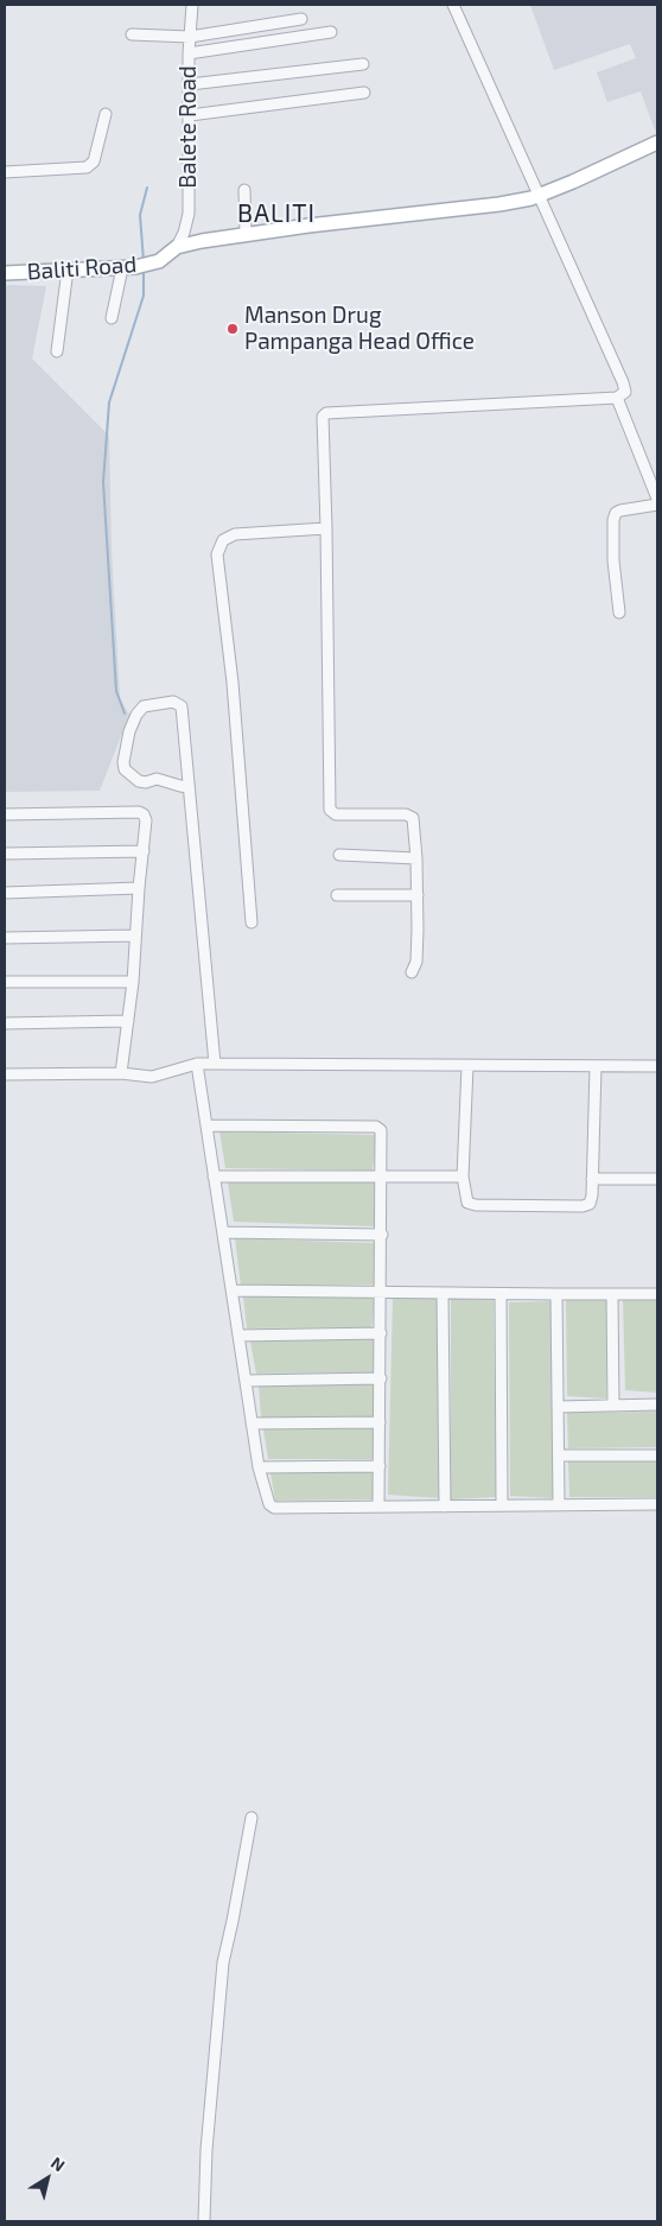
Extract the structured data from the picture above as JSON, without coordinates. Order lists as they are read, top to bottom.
{
  "streets": {
    "main road": ["Baliti Road"],
    "street": ["Balete Road"]
  },
  "crossings": [
    ["Balete Road", "Baliti Road"]
  ],
  "districts": ["BALITI"],
  "places": ["Manson Drug Pampanga Head Office"],
  "north": "top right"
}
